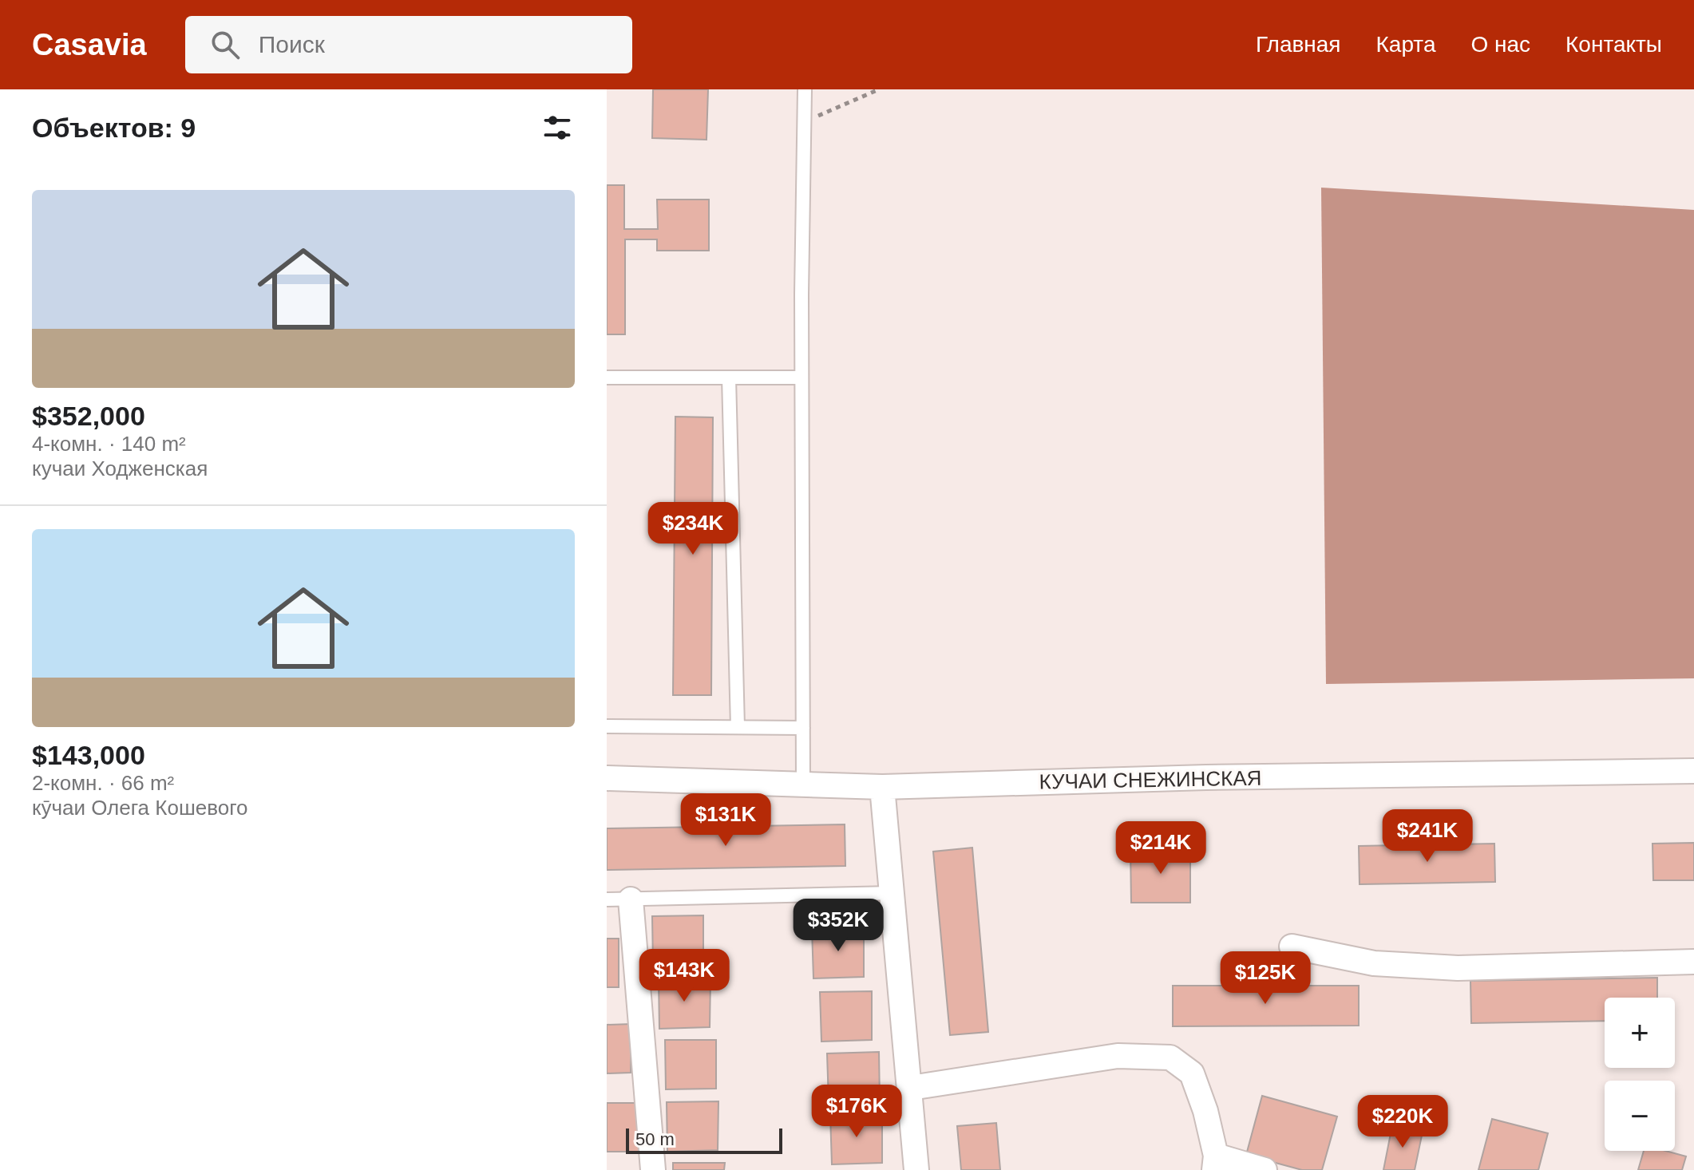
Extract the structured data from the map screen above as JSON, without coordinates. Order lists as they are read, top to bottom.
{
  "streets": {
    "street": ["КУЧАИ СНЕЖИНСКАЯ"]
  },
  "scale_bar": "50 m",
  "page": {
    "header": "Casavia",
    "search": "Поиск",
    "nav": [
      "Главная",
      "Карта",
      "О нас",
      "Контакты"
    ],
    "heading": "Объектов: 9",
    "list": [
      {
        "name": "$352,000",
        "note": "4-комн. · 140 m² · кучаи Ходженская"
      },
      {
        "name": "$143,000",
        "note": "2-комн. · 66 m² · кӯчаи Олега Кошевого"
      }
    ],
    "price": [
      "$234K",
      "$131K",
      "$241K",
      "$214K",
      "$352K",
      "$143K",
      "$125K",
      "$176K",
      "$220K"
    ],
    "map_buttons": ["+", "−"],
    "scale": "50 m"
  }
}
